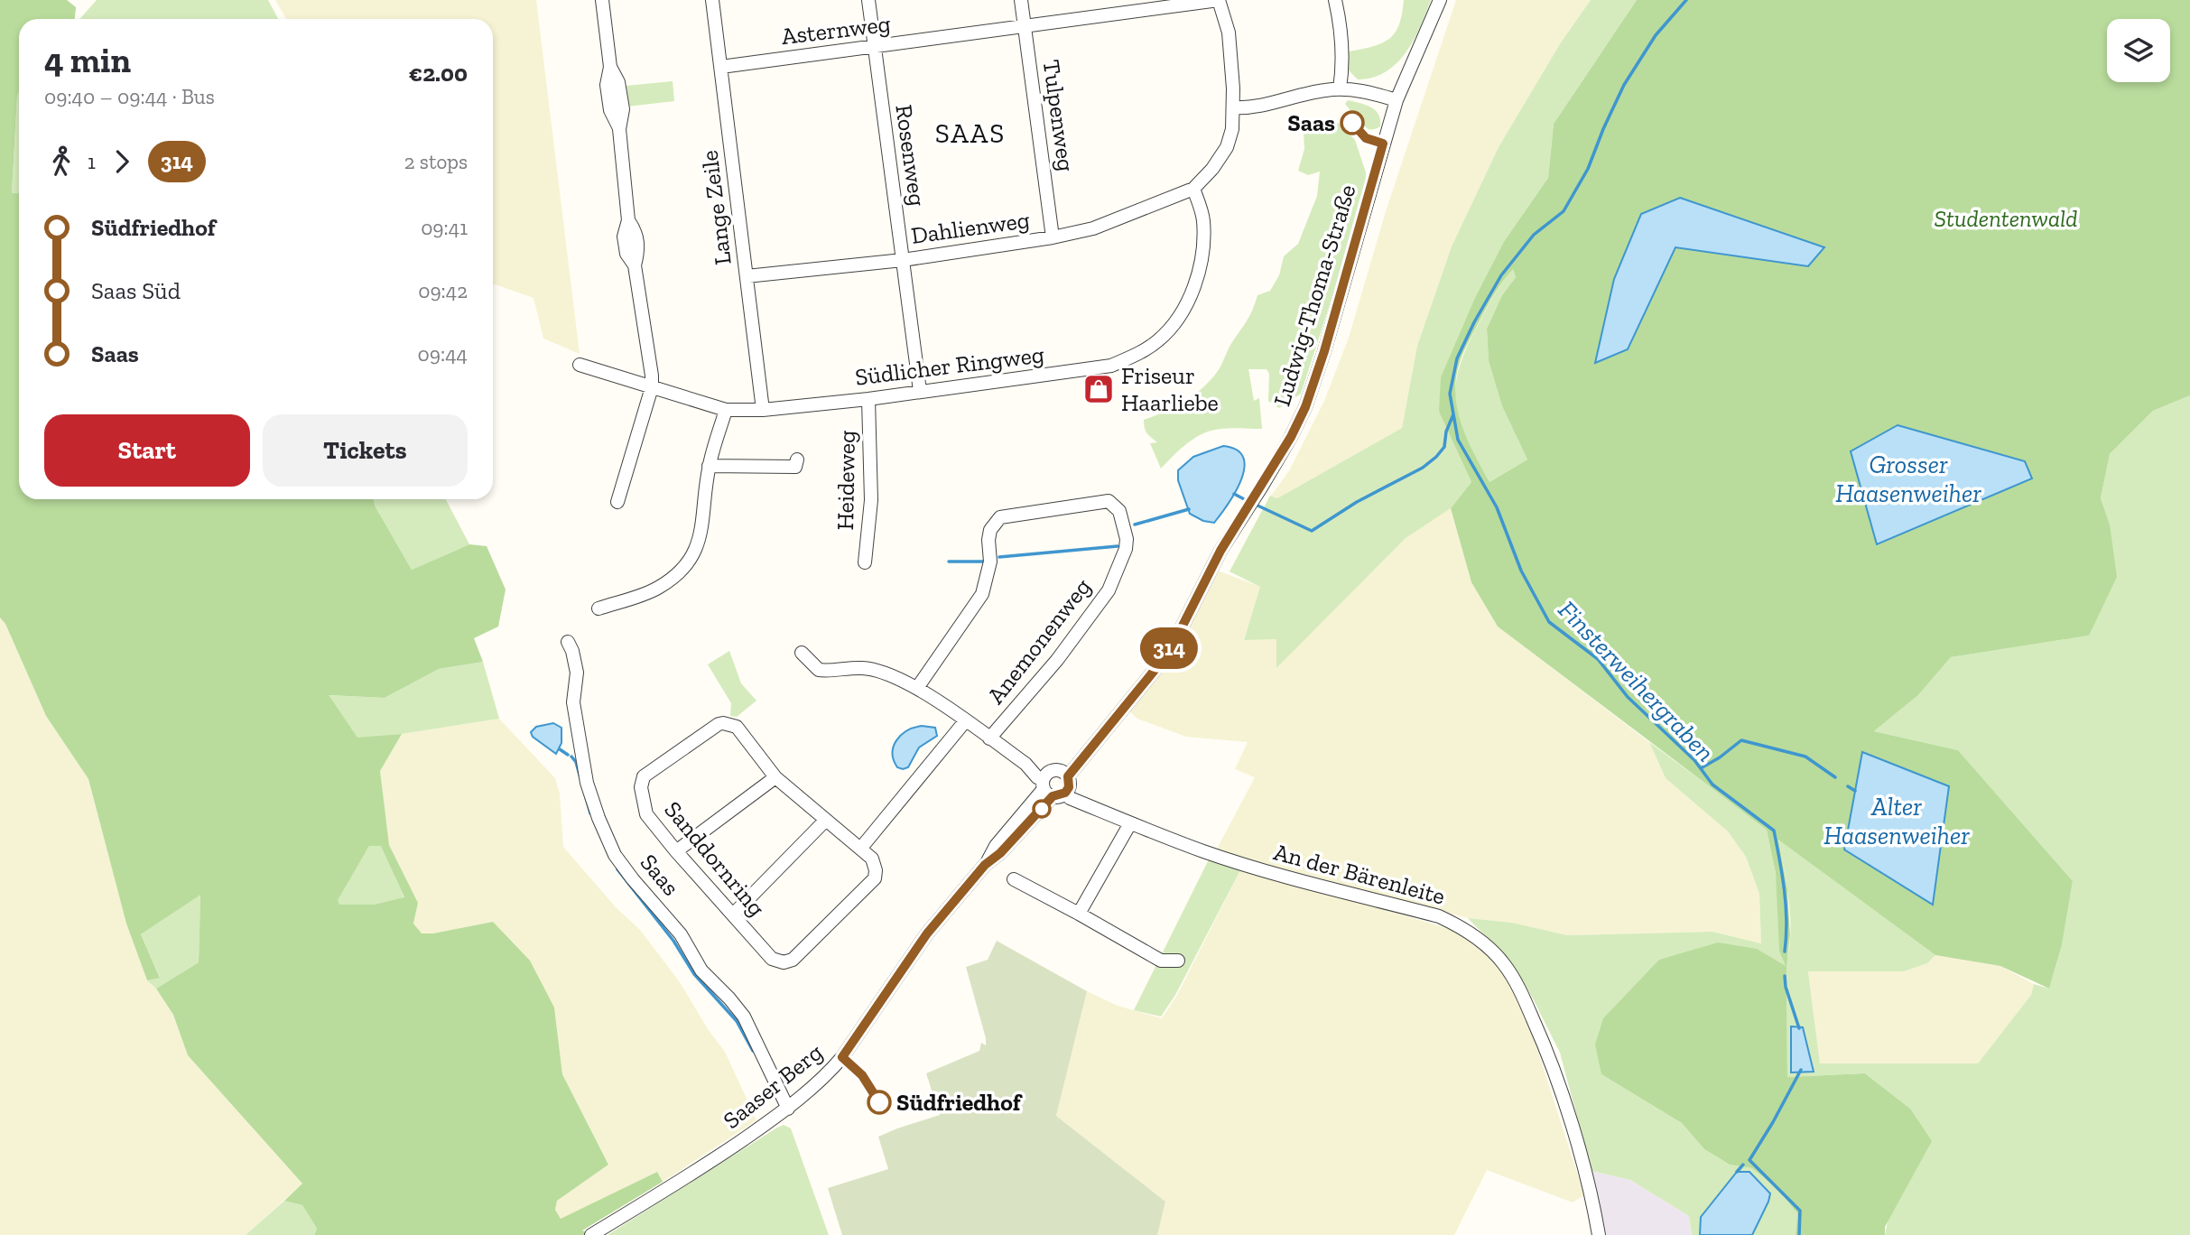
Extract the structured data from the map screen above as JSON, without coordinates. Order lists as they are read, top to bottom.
{
  "streets": {
    "street": [
      "Asternweg",
      "Tulpenweg",
      "Rosenweg",
      "Lange Zeile",
      "Dahlienweg",
      "Ludwig-Thoma-Straße",
      "Südlicher Ringweg",
      "Heideweg",
      "Anemonenweg",
      "Sanddornring",
      "An der Bärenleite",
      "Saas",
      "Saaser Berg"
    ]
  },
  "crossings": [
    ["Asternweg", "Tulpenweg"],
    ["Asternweg", "Rosenweg"],
    ["Asternweg", "Lange Zeile"],
    ["Tulpenweg", "Dahlienweg"],
    ["Rosenweg", "Dahlienweg"],
    ["Rosenweg", "Südlicher Ringweg"],
    ["Lange Zeile", "Dahlienweg"],
    ["Lange Zeile", "Südlicher Ringweg"],
    ["Dahlienweg", "Südlicher Ringweg"],
    ["Ludwig-Thoma-Straße", "An der Bärenleite"],
    ["Ludwig-Thoma-Straße", "Saaser Berg"],
    ["Südlicher Ringweg", "Heideweg"],
    ["An der Bärenleite", "Saaser Berg"],
    ["Saas", "Saaser Berg"]
  ],
  "districts": ["SAAS"],
  "water": ["Grosser Haasenweiher", "Finsterweihergraben", "Alter Haasenweiher"],
  "parks": ["Studentenwald"],
  "places": {
    "other": ["Saas", "Südfriedhof"],
    "shop": ["Friseur Haarliebe"]
  },
  "lines": ["bus line 314"],
  "page": {
    "on_map": "314",
    "heading": ["4 min", "09:40 – 09:44 · Bus", "€2.00"],
    "legs": ["1", "314", "2 stops"],
    "list": [
      {
        "name": "Südfriedhof",
        "value": "09:41"
      },
      {
        "name": "Saas Süd",
        "value": "09:42"
      },
      {
        "name": "Saas",
        "value": "09:44"
      }
    ],
    "buttons": ["Start", "Tickets"]
  }
}
